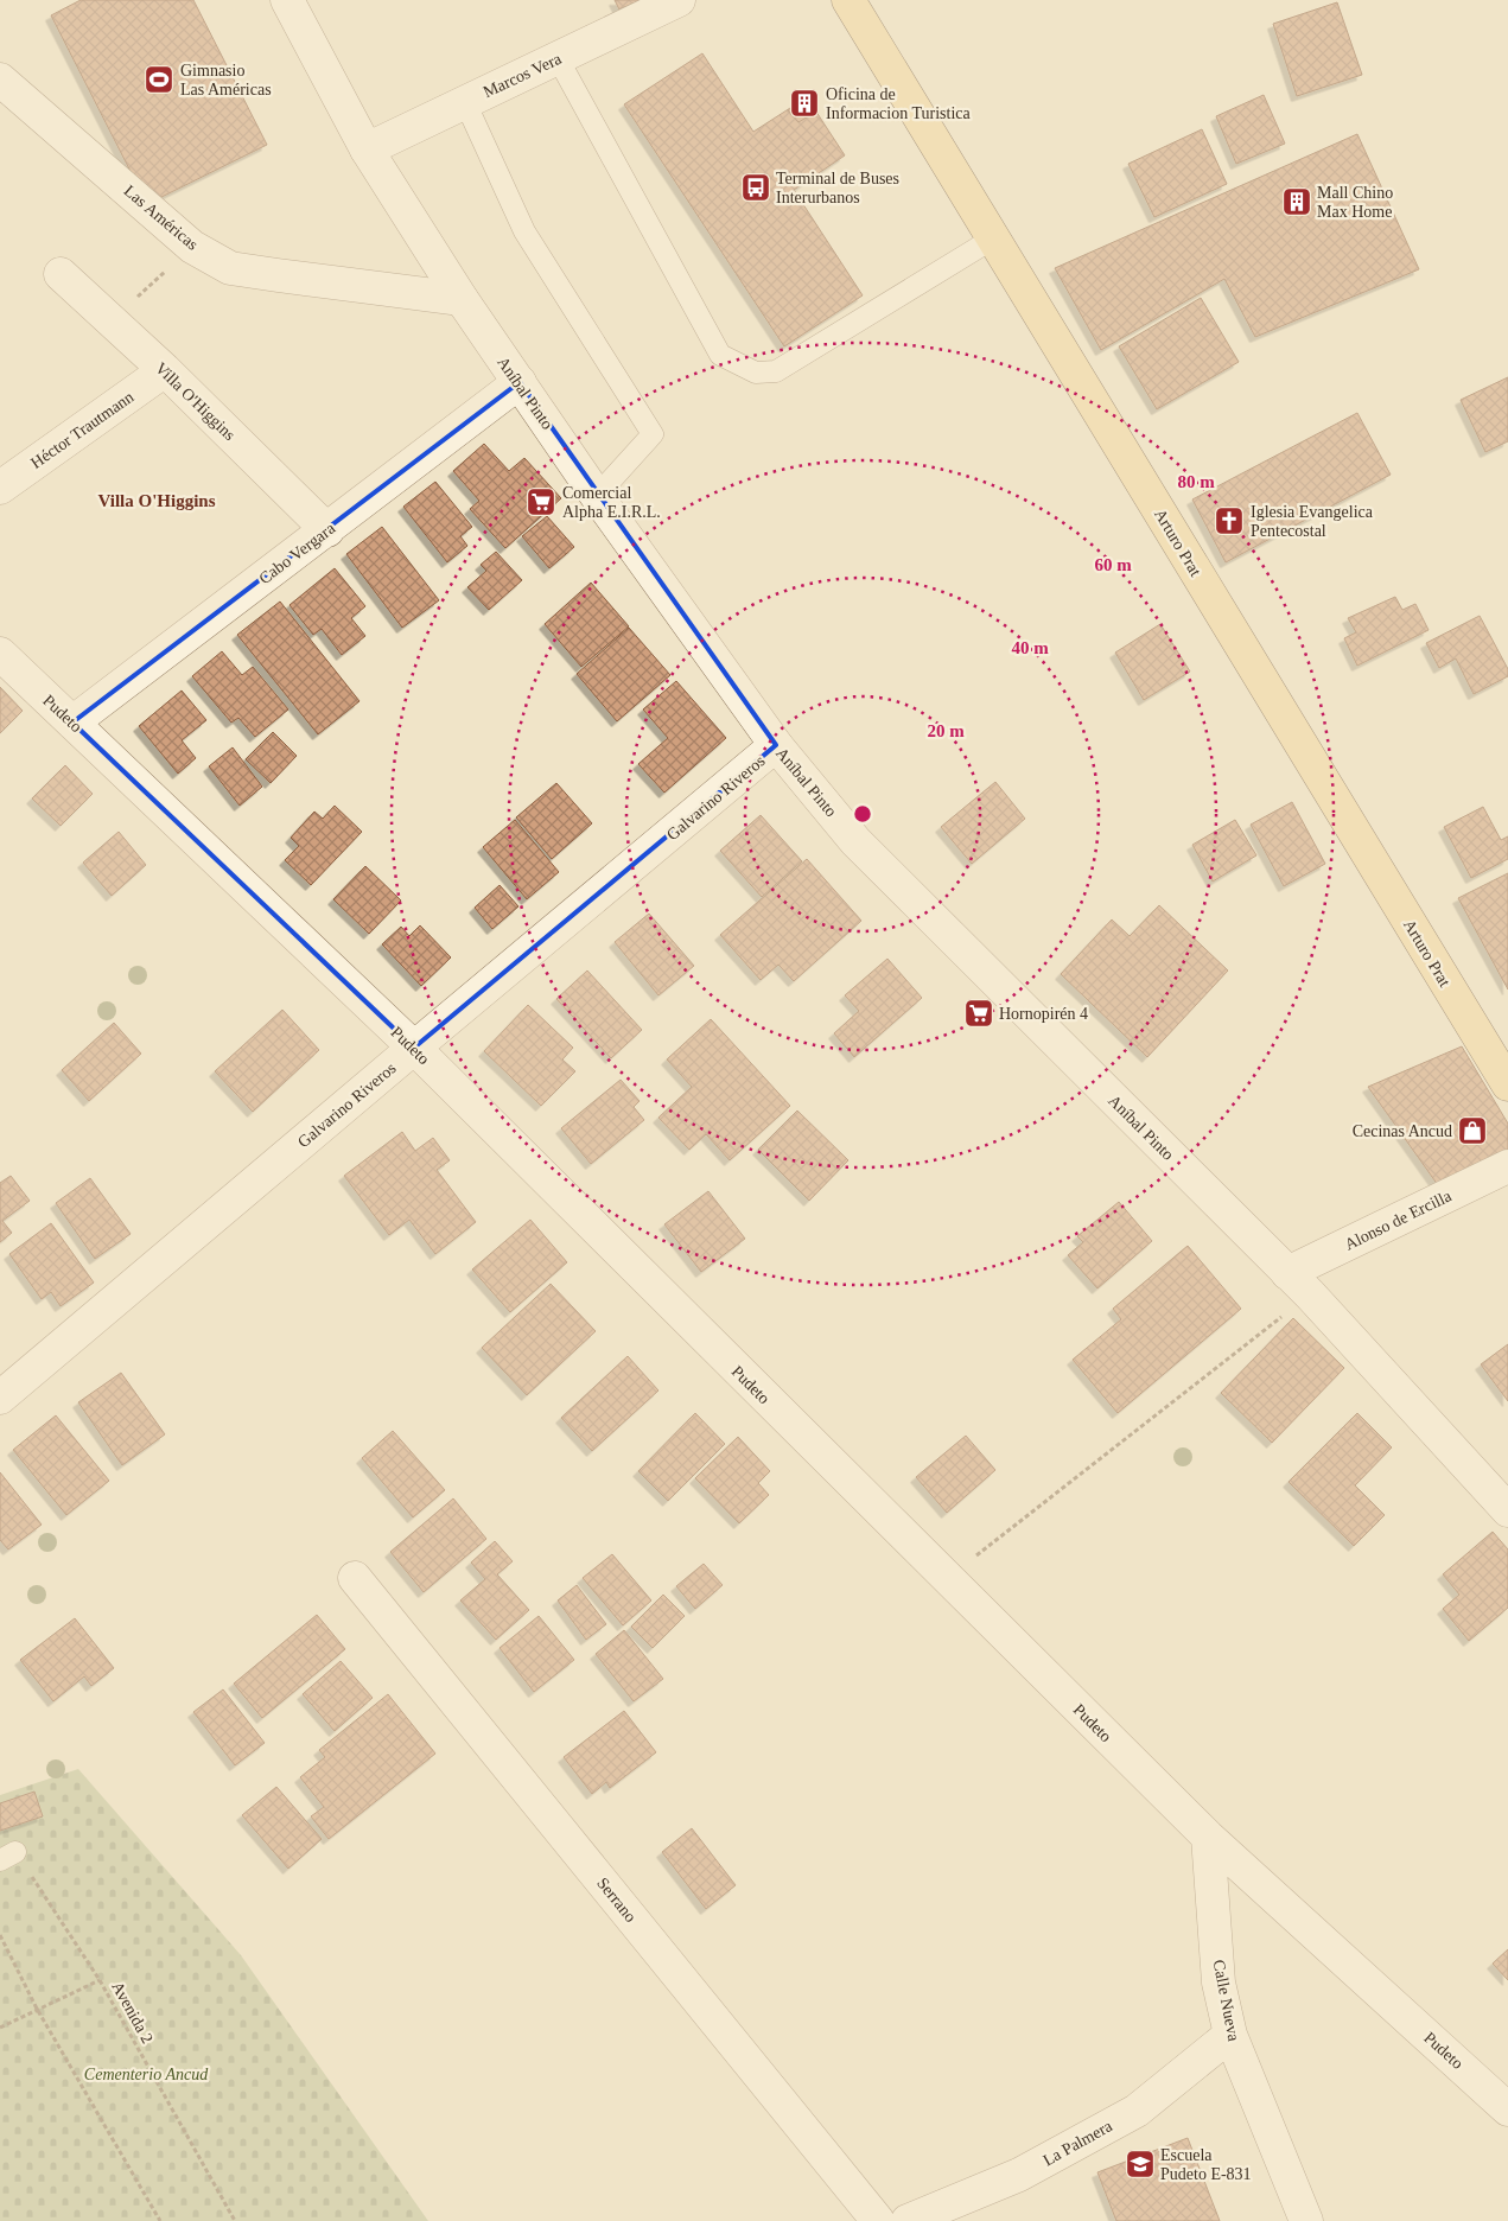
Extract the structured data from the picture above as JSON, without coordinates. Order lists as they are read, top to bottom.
{
  "streets": {
    "main road": ["Arturo Prat"],
    "street": [
      "Marcos Vera",
      "Las Américas",
      "Aníbal Pinto",
      "Villa O'Higgins",
      "Héctor Trautmann",
      "Cabo Vergara",
      "Pudeto",
      "Galvarino Riveros",
      "Alonso de Ercilla",
      "Serrano",
      "Calle Nueva",
      "La Palmera"
    ],
    "path": ["Avenida 2"]
  },
  "crossings": [
    ["Marcos Vera", "Aníbal Pinto"],
    ["Las Américas", "Aníbal Pinto"],
    ["Aníbal Pinto", "Cabo Vergara"],
    ["Aníbal Pinto", "Galvarino Riveros"],
    ["Aníbal Pinto", "Alonso de Ercilla"],
    ["Villa O'Higgins", "Héctor Trautmann"],
    ["Villa O'Higgins", "Cabo Vergara"],
    ["Cabo Vergara", "Pudeto"],
    ["Pudeto", "Galvarino Riveros"],
    ["Pudeto", "Calle Nueva"],
    ["Calle Nueva", "La Palmera"]
  ],
  "districts": ["Villa O'Higgins"],
  "parks": ["Cementerio Ancud"],
  "places": {
    "sports": ["Gimnasio Las Américas"],
    "building": ["Oficina de Informacion Turistica", "Mall Chino Max Home"],
    "bus stop": ["Terminal de Buses Interurbanos"],
    "supermarket": ["Comercial Alpha E.I.R.L.", "Hornopirén 4"],
    "church": ["Iglesia Evangelica Pentecostal"],
    "shop": ["Cecinas Ancud"],
    "school or university": ["Escuela Pudeto E-831"]
  },
  "rings": [
    "80 m",
    "60 m",
    "40 m",
    "20 m"
  ]
}
